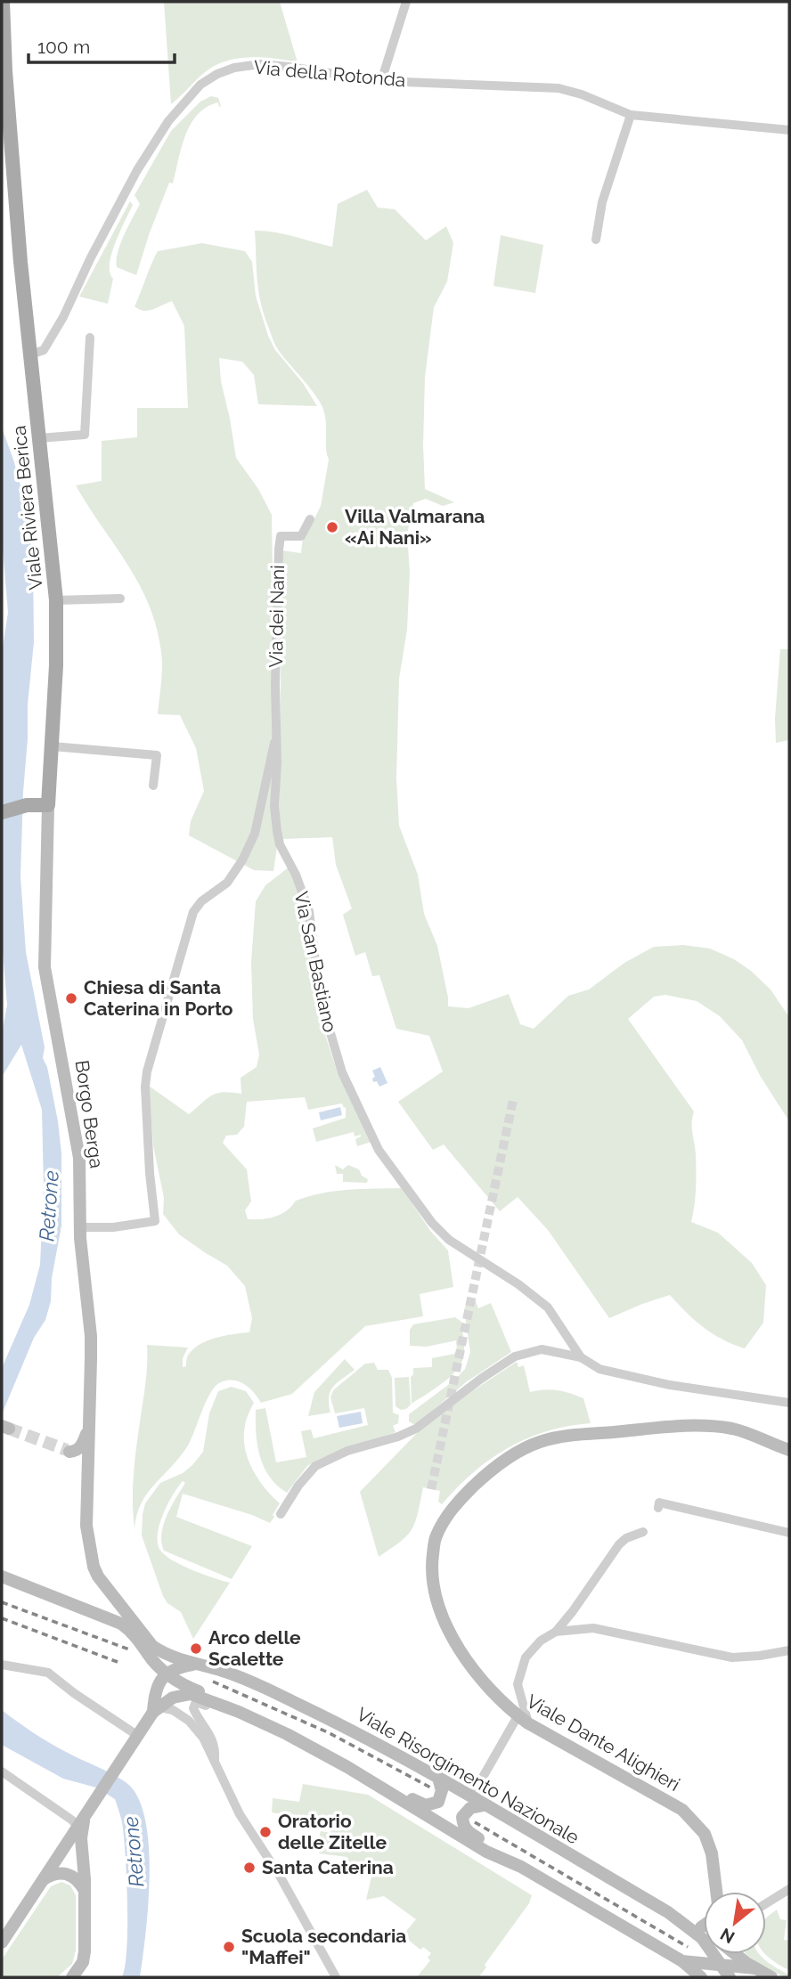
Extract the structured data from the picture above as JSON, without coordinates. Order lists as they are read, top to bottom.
{
  "streets": {
    "main road": [
      "Viale Riviera Berica",
      "Borgo Berga",
      "Viale Dante Alighieri",
      "Viale Risorgimento Nazionale"
    ],
    "street": ["Via della Rotonda", "Via dei Nani", "Via San Bastiano"]
  },
  "crossings": [
    ["Via della Rotonda", "Viale Riviera Berica"],
    ["Viale Riviera Berica", "Borgo Berga"],
    ["Via dei Nani", "Via San Bastiano"],
    ["Borgo Berga", "Viale Risorgimento Nazionale"]
  ],
  "water": ["Retrone"],
  "places": [
    "Villa Valmarana «Ai Nani»",
    "Chiesa di Santa Caterina in Porto",
    "Arco delle Scalette",
    "Oratorio delle Zitelle",
    "Santa Caterina",
    "Scuola secondaria \"Maffei\""
  ],
  "scale_bar": "100 m",
  "north": "bottom left"
}
